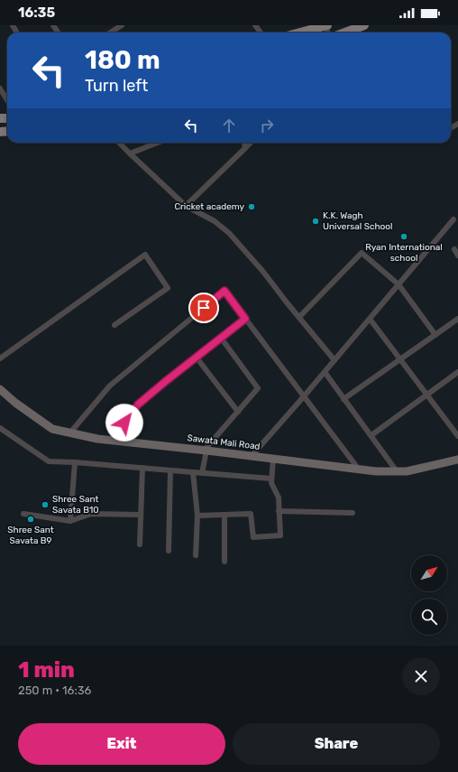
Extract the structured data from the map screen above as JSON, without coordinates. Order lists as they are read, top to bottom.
{
  "streets": {
    "street": ["Sawata Mali Road"]
  },
  "places": [
    "Cricket academy",
    "K.K. Wagh Universal School",
    "Ryan International school",
    "Shree Sant Savata B10",
    "Shree Sant Savata B9"
  ],
  "north": "top right",
  "page": {
    "status": "16:35",
    "turn": ["180 m", "Turn left"],
    "heading": ["1 min", "250 m · 16:36"],
    "buttons": ["Exit", "Share"]
  }
}
